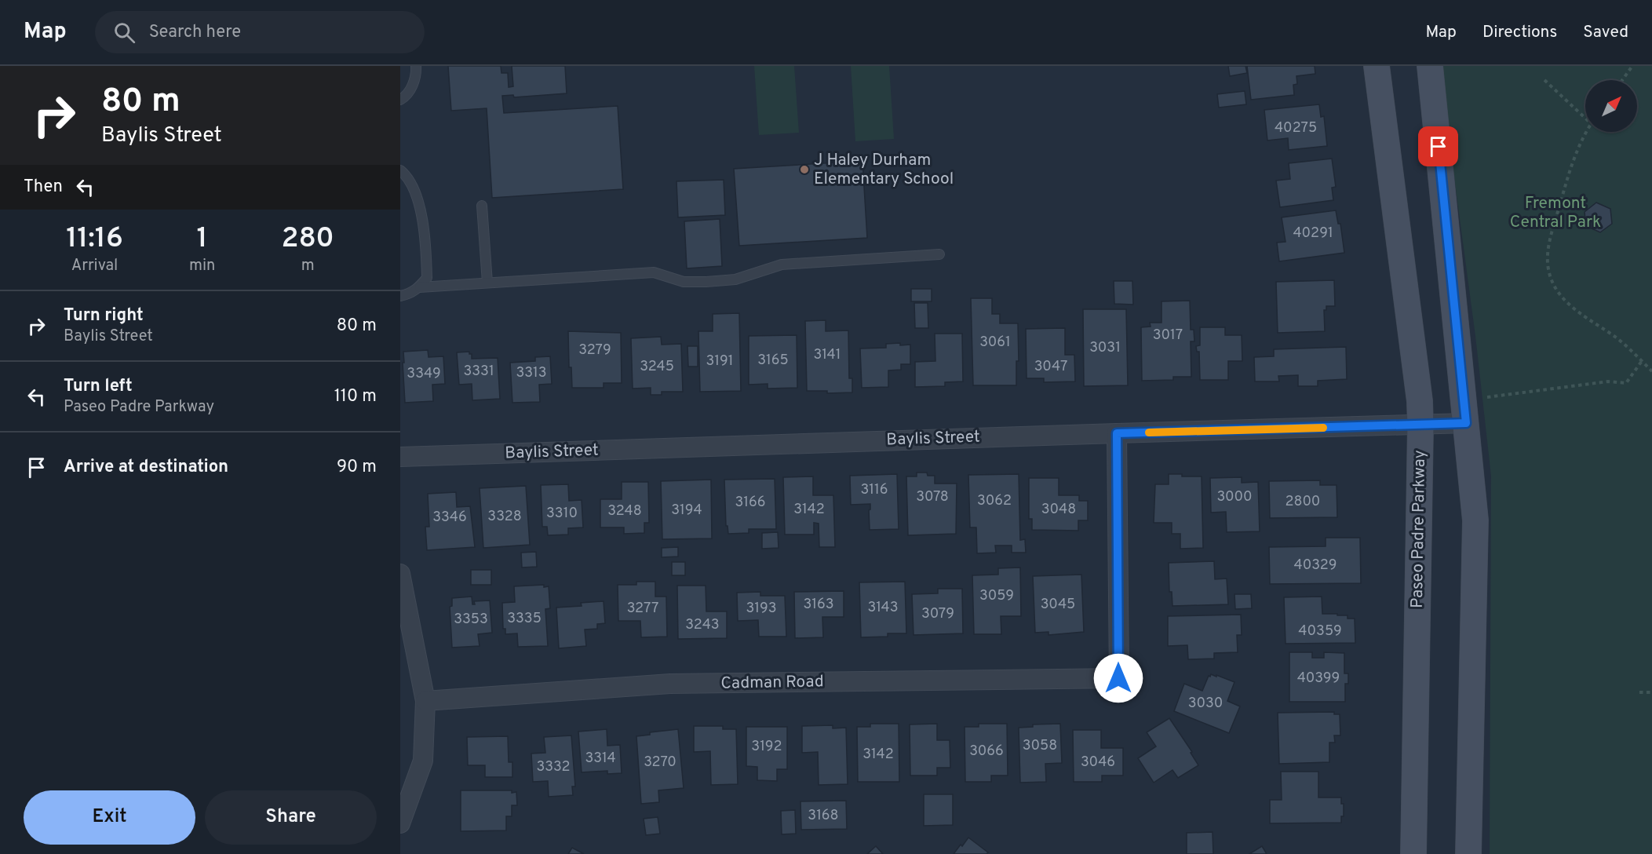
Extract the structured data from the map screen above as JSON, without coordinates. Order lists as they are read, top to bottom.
{
  "streets": {
    "main road": ["Paseo Padre Parkway"],
    "street": ["Baylis Street", "Cadman Road"]
  },
  "crossings": [
    ["Baylis Street", "Paseo Padre Parkway"],
    ["Baylis Street", "Cadman Road"]
  ],
  "parks": ["Fremont Central Park"],
  "places": ["J Haley Durham Elementary School"],
  "house_numbers": [
    "40275",
    "40291",
    "3017",
    "3061",
    "3031",
    "3279",
    "3141",
    "3165",
    "3191",
    "3245",
    "3047",
    "3331",
    "3313",
    "3349",
    "3116",
    "3078",
    "3000",
    "3062",
    "2800",
    "3166",
    "3142",
    "3048",
    "3194",
    "3248",
    "3310",
    "3328",
    "3346",
    "40329",
    "3059",
    "3163",
    "3045",
    "3143",
    "3277",
    "3193",
    "3079",
    "3335",
    "3353",
    "3243",
    "40359",
    "40399",
    "3030",
    "3058",
    "3192",
    "3066",
    "3142",
    "3314",
    "3270",
    "3046",
    "3332",
    "3168"
  ],
  "north": "top right",
  "page": {
    "header": "Map",
    "search": "Search here",
    "nav": ["Map", "Directions", "Saved"],
    "turn": ["80 m", "Baylis Street"],
    "then": "Then",
    "eta": [
      "11:16",
      "Arrival",
      "1",
      "min",
      "280",
      "m"
    ],
    "list": [
      {
        "name": "Turn right",
        "note": "Baylis Street",
        "value": "80 m"
      },
      {
        "name": "Turn left",
        "note": "Paseo Padre Parkway",
        "value": "110 m"
      },
      {
        "name": "Arrive at destination",
        "value": "90 m"
      }
    ],
    "buttons": ["Exit", "Share"]
  }
}
